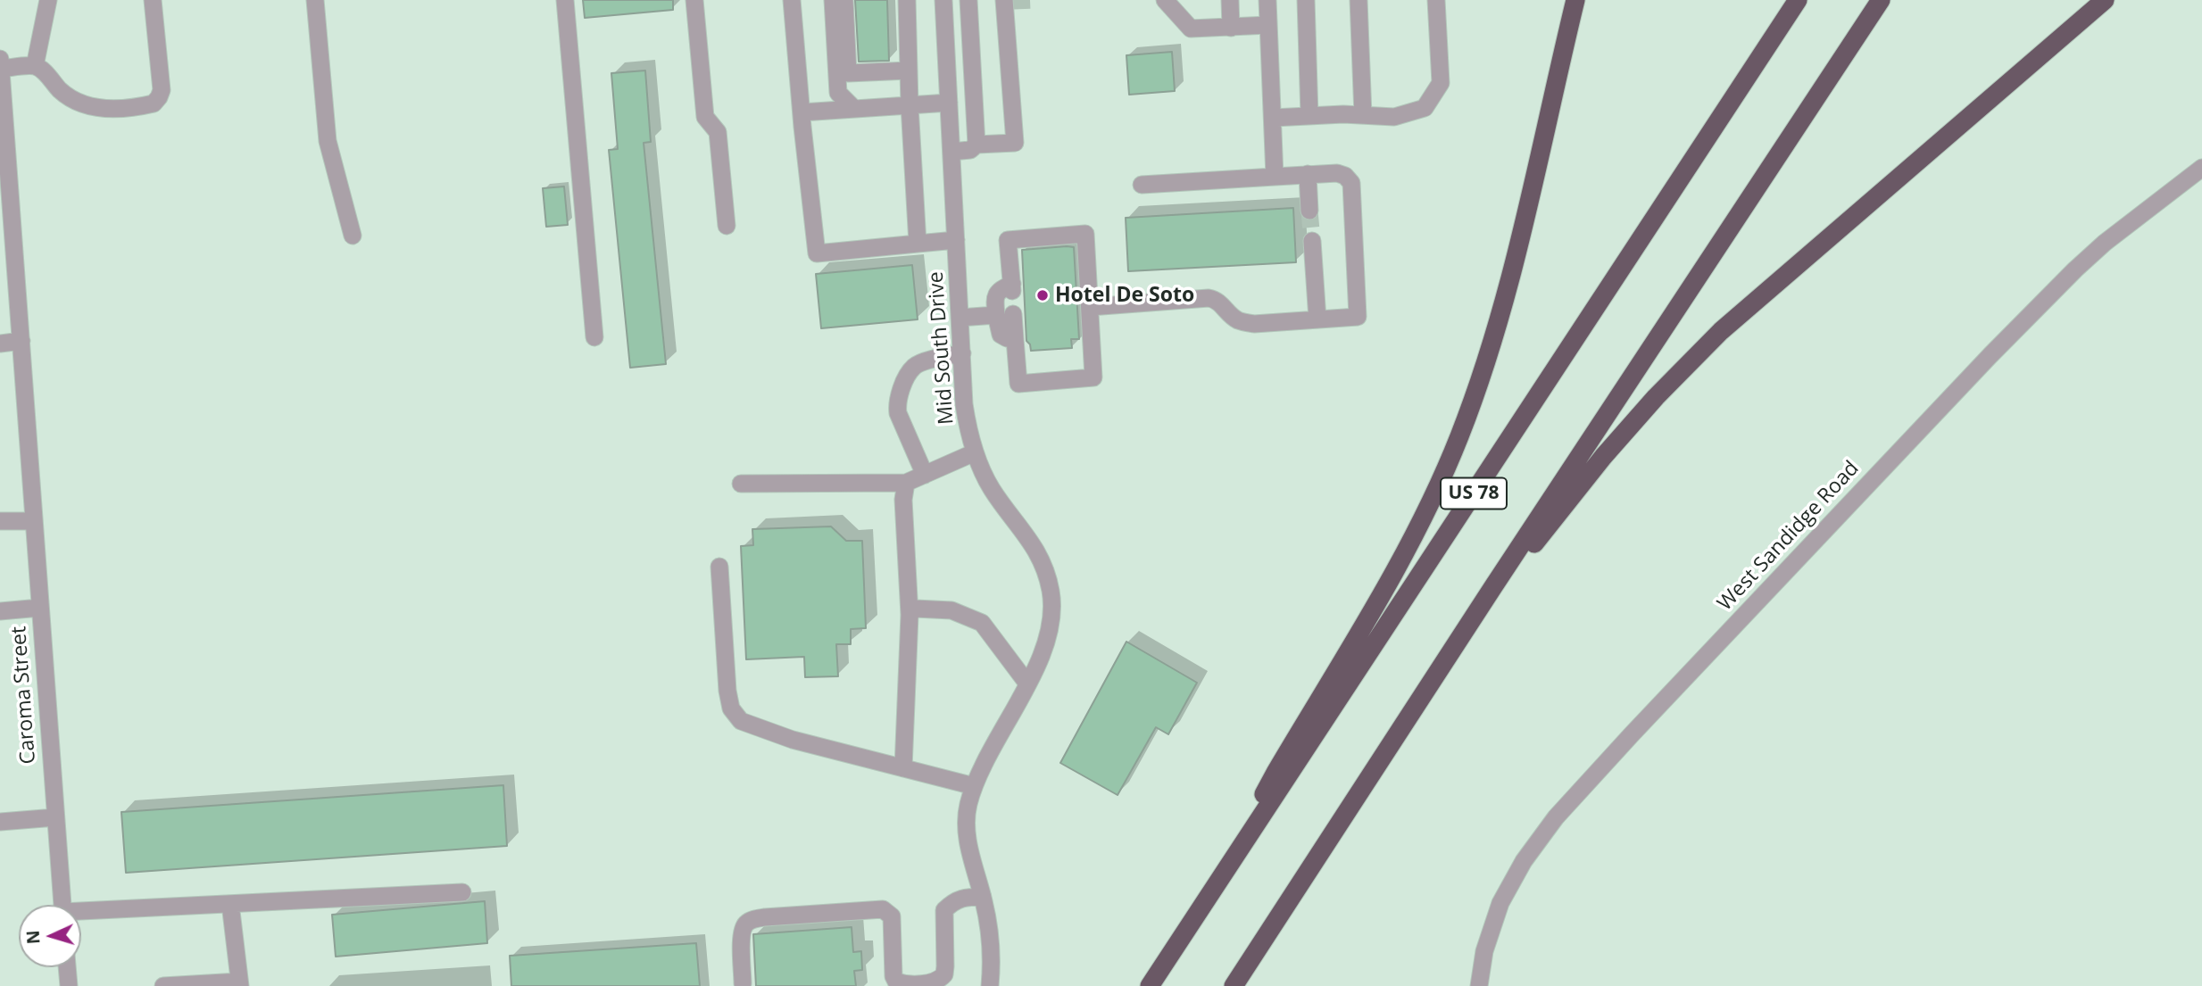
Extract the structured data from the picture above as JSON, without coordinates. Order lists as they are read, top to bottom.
{
  "streets": {
    "highway": ["US 78"],
    "street": ["Mid South Drive", "West Sandidge Road", "Caroma Street"]
  },
  "places": ["Hotel De Soto"],
  "north": "left"
}
